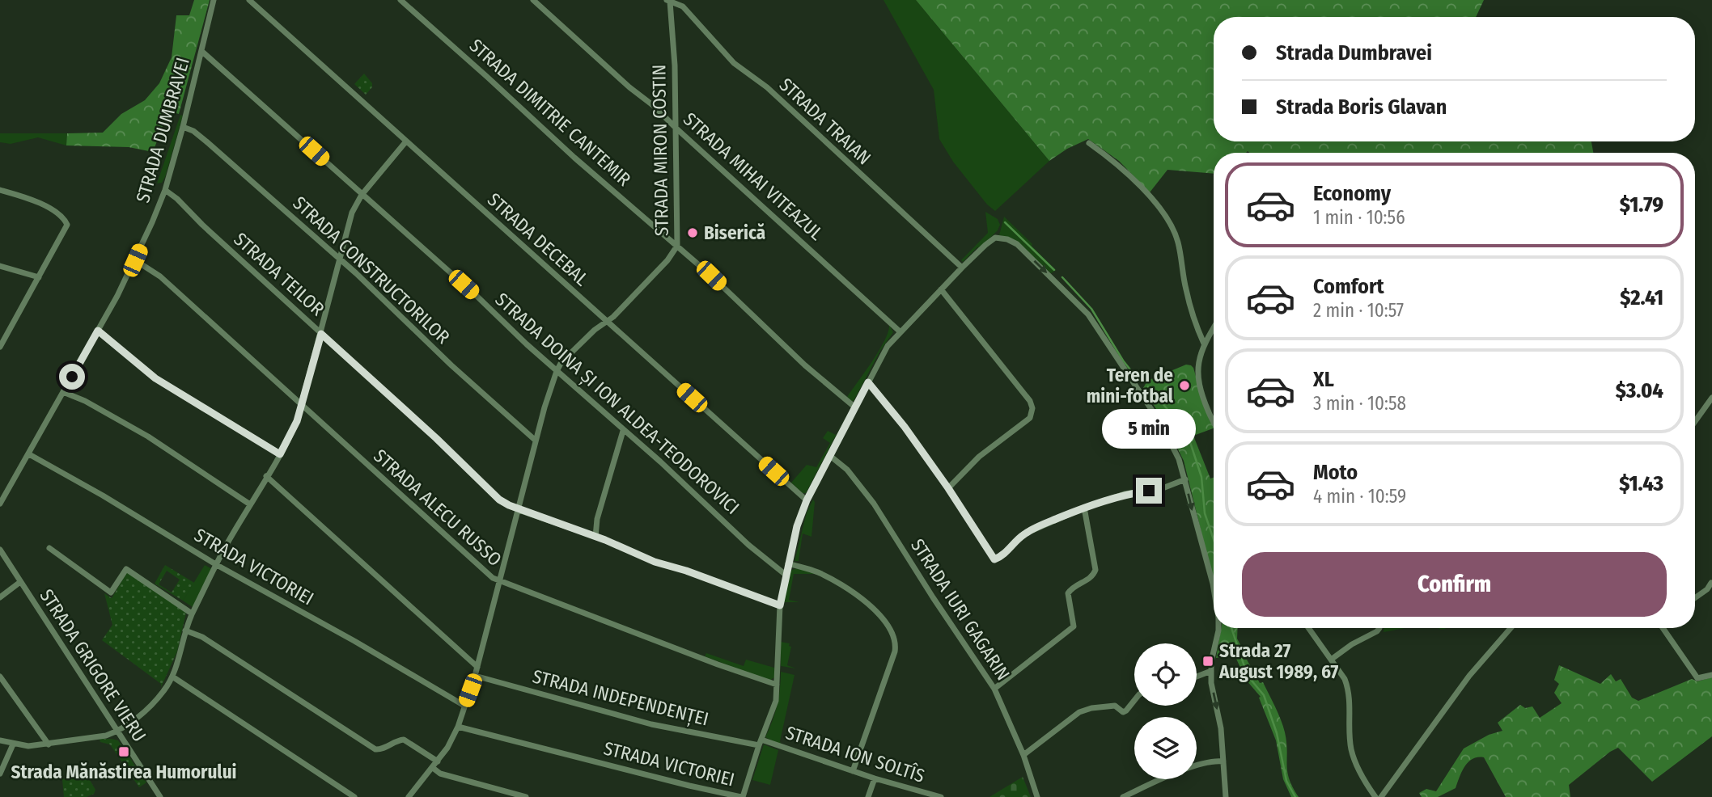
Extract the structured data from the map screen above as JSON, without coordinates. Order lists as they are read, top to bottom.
{
  "streets": {
    "street": [
      "STRADA DIMITRIE CANTEMIR",
      "STRADA TRAIAN",
      "STRADA DUMBRAVEI",
      "STRADA MIRON COSTIN",
      "STRADA MIHAI VITEAZUL",
      "STRADA DECEBAL",
      "STRADA CONSTRUCTORILOR",
      "STRADA TEILOR",
      "STRADA DOINA ȘI ION ALDEA-TEODOROVICI",
      "STRADA ALECU RUSSO",
      "STRADA VICTORIEI",
      "STRADA IURI GAGARIN",
      "STRADA GRIGORE VIERU",
      "STRADA INDEPENDENȚEI",
      "STRADA ION SOLTÎS"
    ]
  },
  "crossings": [
    ["STRADA DIMITRIE CANTEMIR", "STRADA MIRON COSTIN"],
    ["STRADA TRAIAN", "STRADA MIRON COSTIN"],
    ["STRADA DUMBRAVEI", "STRADA CONSTRUCTORILOR"],
    ["STRADA DUMBRAVEI", "STRADA TEILOR"],
    ["STRADA DUMBRAVEI", "STRADA DOINA ȘI ION ALDEA-TEODOROVICI"],
    ["STRADA DUMBRAVEI", "STRADA ALECU RUSSO"],
    ["STRADA DUMBRAVEI", "STRADA VICTORIEI"],
    ["STRADA MIRON COSTIN", "STRADA MIHAI VITEAZUL"],
    ["STRADA MIRON COSTIN", "STRADA DECEBAL"],
    ["STRADA MIRON COSTIN", "STRADA CONSTRUCTORILOR"],
    ["STRADA MIRON COSTIN", "STRADA TEILOR"],
    ["STRADA MIRON COSTIN", "STRADA DOINA ȘI ION ALDEA-TEODOROVICI"],
    ["STRADA MIRON COSTIN", "STRADA ALECU RUSSO"],
    ["STRADA MIRON COSTIN", "STRADA VICTORIEI"],
    ["STRADA MIRON COSTIN", "STRADA INDEPENDENȚEI"],
    ["STRADA INDEPENDENȚEI", "STRADA ION SOLTÎS"]
  ],
  "places": {
    "other": ["Biserică", "Teren de mini-fotbal"],
    "transit": ["Strada 27 August 1989, 67", "Strada Mănăstirea Humorului"]
  },
  "page": {
    "banner": ["Strada Dumbravei", "Strada Boris Glavan"],
    "list": [
      {
        "name": "Economy",
        "note": "1 min · 10:56",
        "value": "$1.79"
      },
      {
        "name": "Comfort",
        "note": "2 min · 10:57",
        "value": "$2.41"
      },
      {
        "name": "XL",
        "note": "3 min · 10:58",
        "value": "$3.04"
      },
      {
        "name": "Moto",
        "note": "4 min · 10:59",
        "value": "$1.43"
      }
    ],
    "bubble": "5 min",
    "buttons": "Confirm"
  }
}
